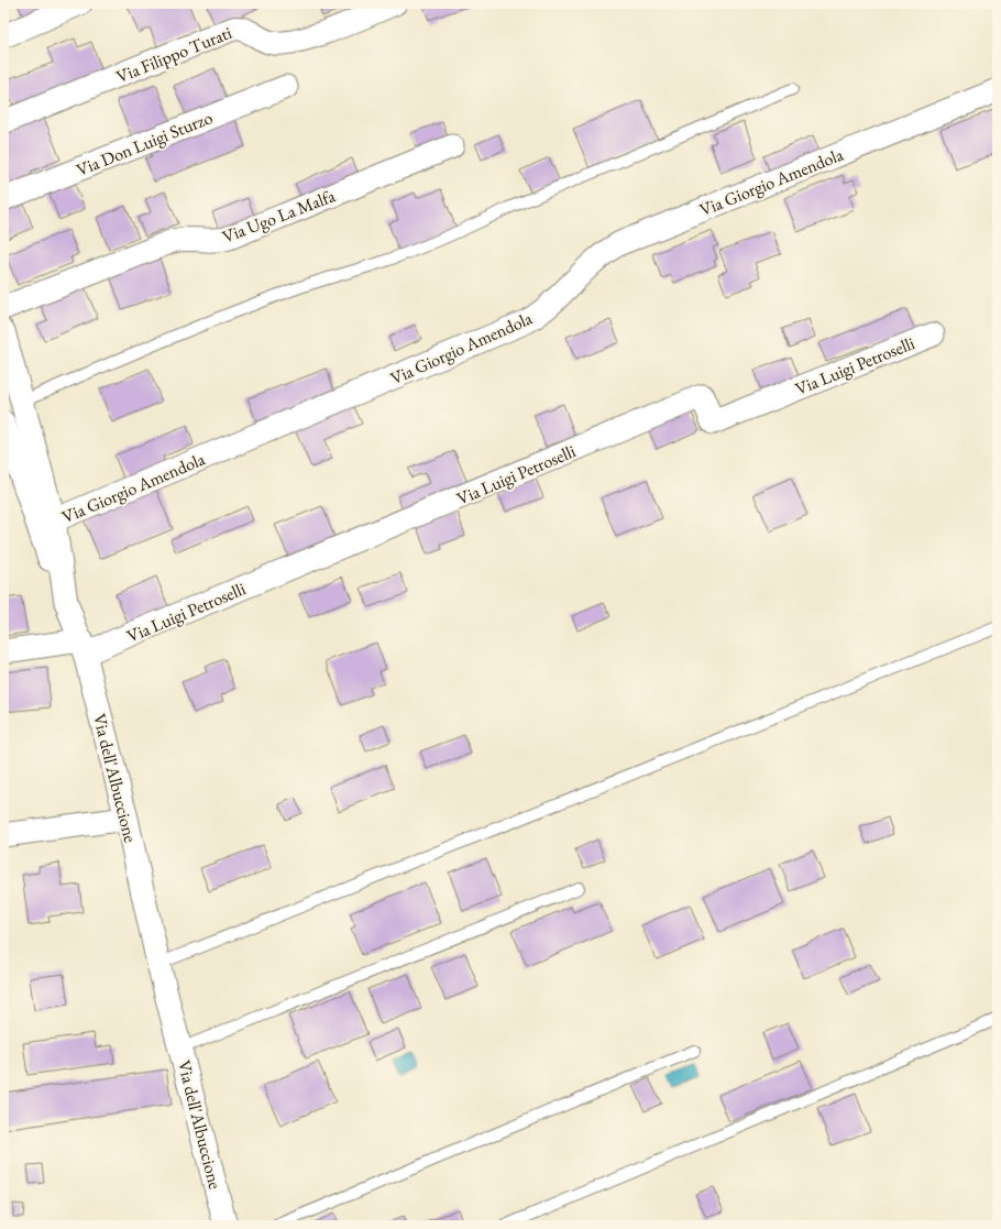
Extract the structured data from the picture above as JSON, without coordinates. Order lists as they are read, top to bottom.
{
  "streets": {
    "street": [
      "Via Filippo Turati",
      "Via Don Luigi Sturzo",
      "Via Giorgio Amendola",
      "Via Ugo La Malfa",
      "Via Luigi Petroselli",
      "Via dell'Albuccione"
    ]
  },
  "crossings": [
    ["Via Giorgio Amendola", "Via dell'Albuccione"],
    ["Via Luigi Petroselli", "Via dell'Albuccione"]
  ]
}
